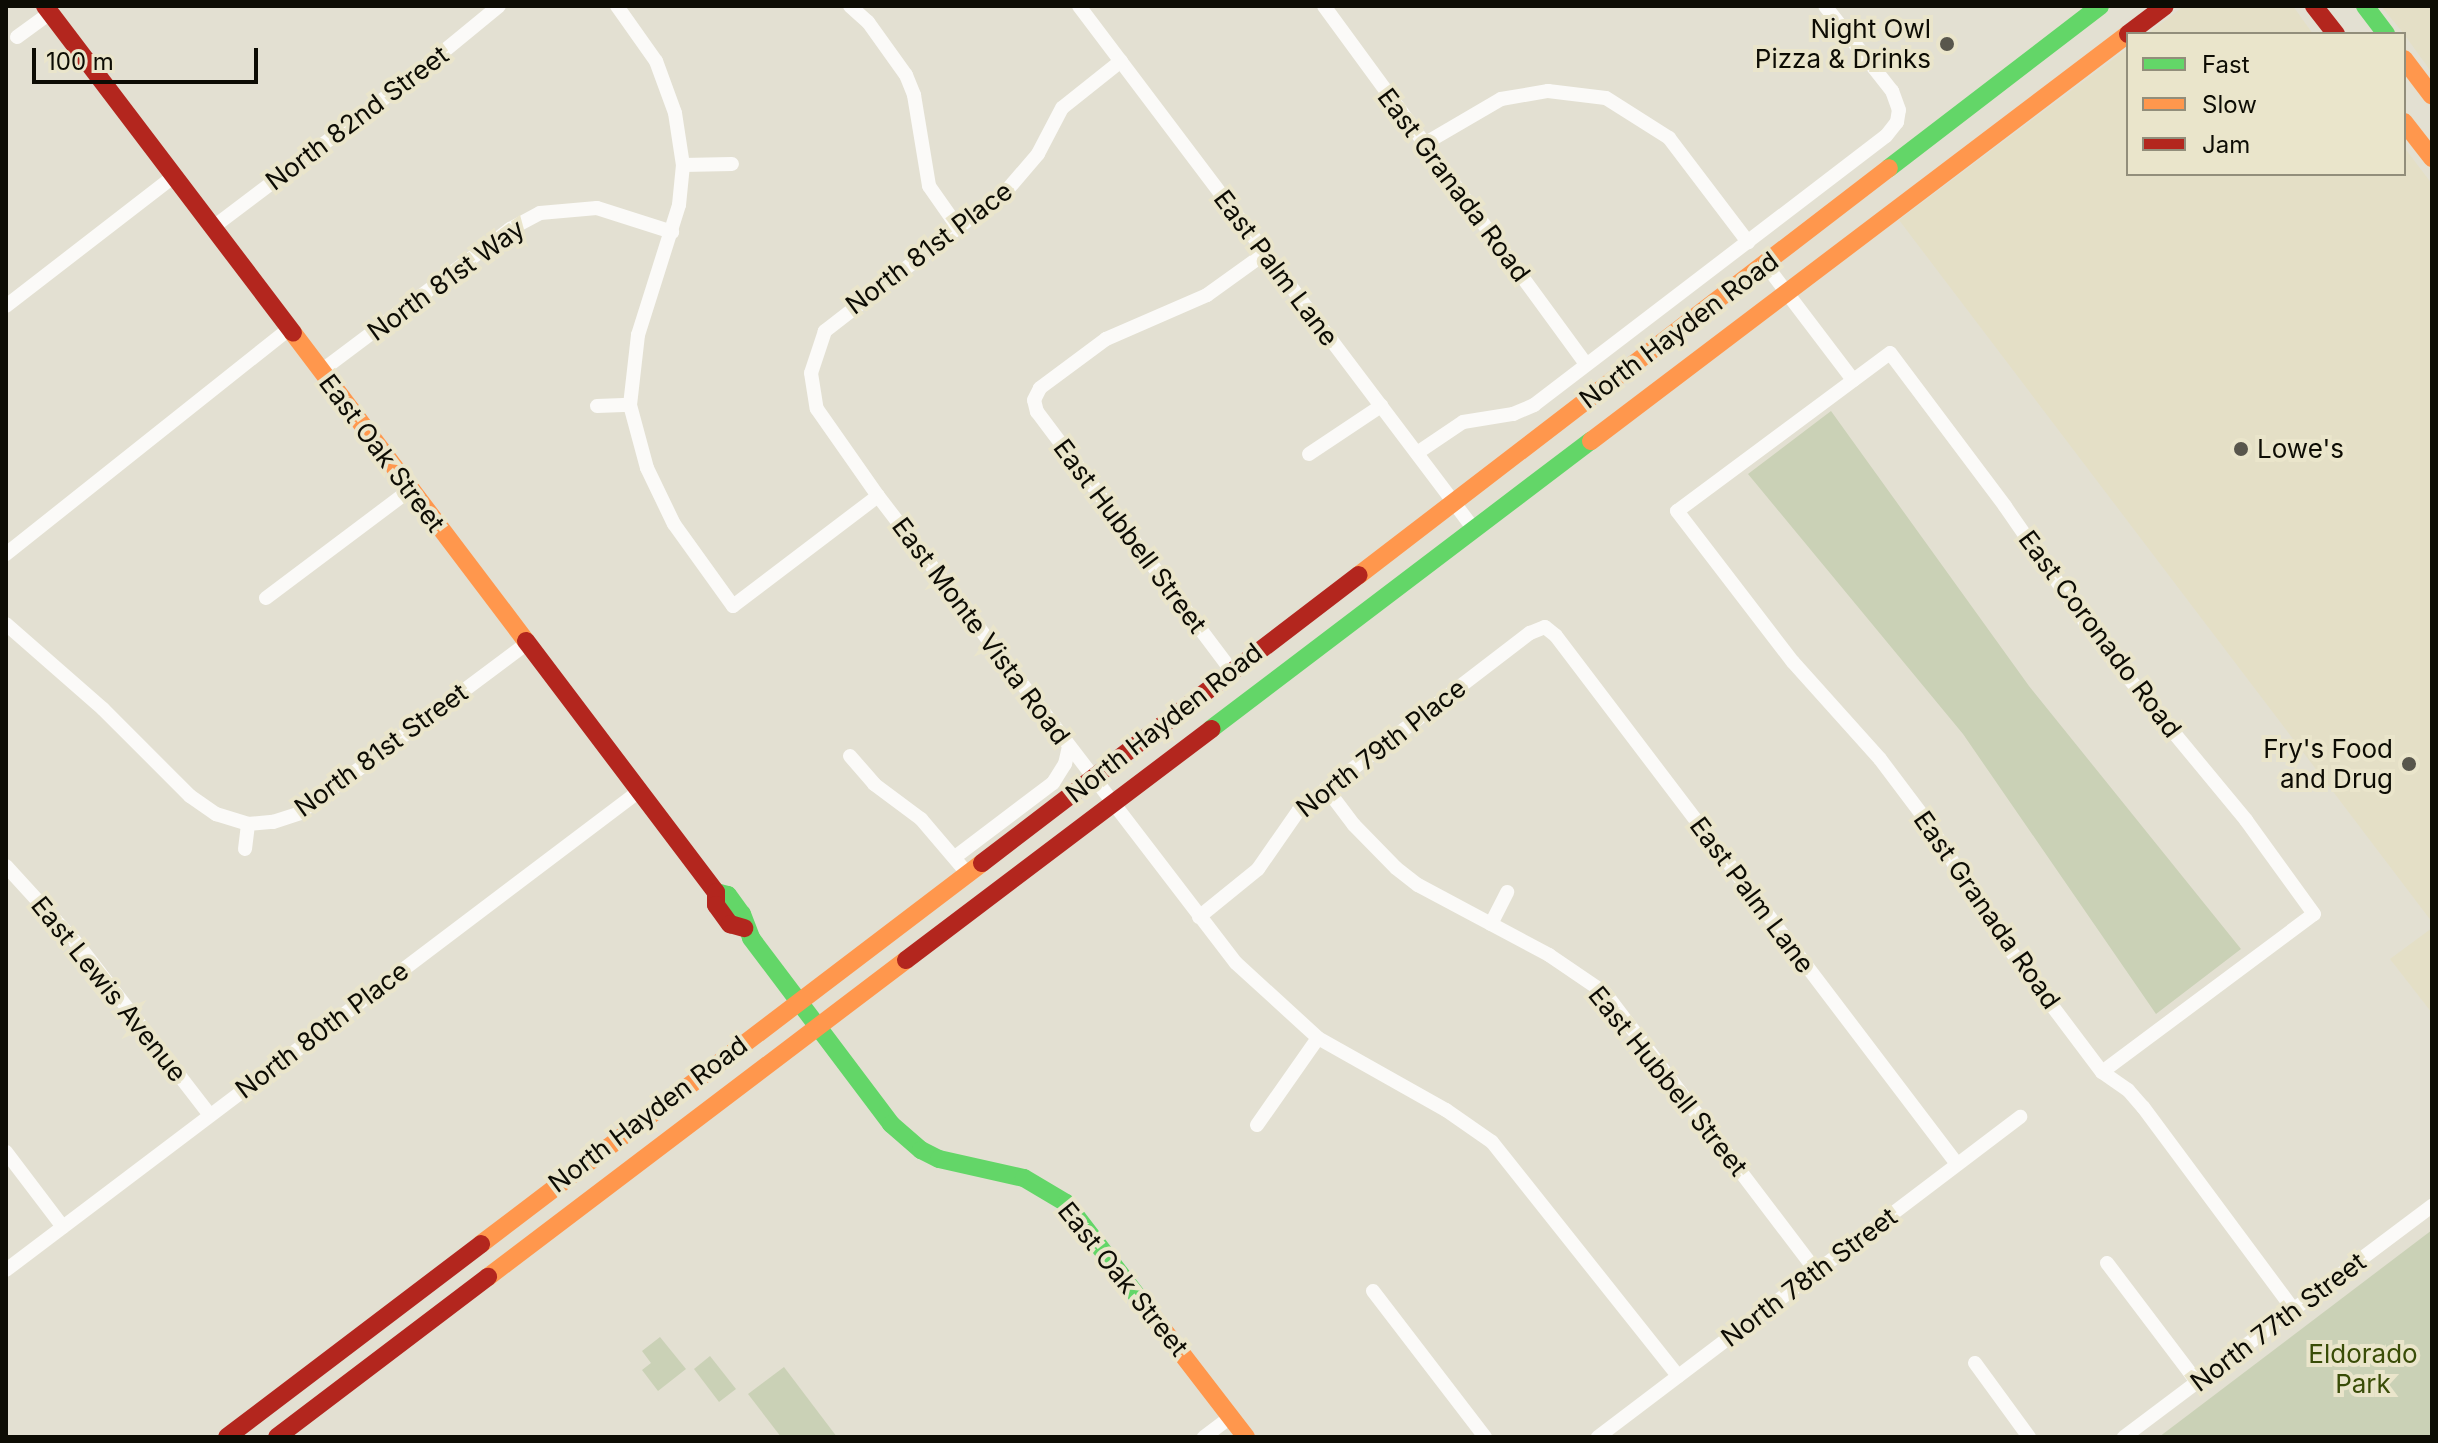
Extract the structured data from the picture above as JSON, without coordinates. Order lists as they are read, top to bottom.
{
  "streets": {
    "main road": ["North Hayden Road", "East Oak Street"],
    "street": [
      "North 82nd Street",
      "East Granada Road",
      "North 81st Place",
      "East Palm Lane",
      "North 81st Way",
      "East Hubbell Street",
      "East Monte Vista Road",
      "East Coronado Road",
      "North 79th Place",
      "North 81st Street",
      "East Lewis Avenue",
      "North 80th Place",
      "North 78th Street",
      "North 77th Street"
    ]
  },
  "crossings": [
    ["North 82nd Street", "East Oak Street"],
    ["East Granada Road", "East Coronado Road"],
    ["East Granada Road", "North 77th Street"],
    ["North 81st Place", "East Palm Lane"],
    ["North 81st Place", "East Monte Vista Road"],
    ["East Palm Lane", "North Hayden Road"],
    ["East Palm Lane", "East Hubbell Street"],
    ["East Palm Lane", "North 79th Place"],
    ["East Palm Lane", "North 78th Street"],
    ["North 81st Way", "East Oak Street"],
    ["North Hayden Road", "East Oak Street"],
    ["North Hayden Road", "East Hubbell Street"],
    ["North Hayden Road", "East Monte Vista Road"],
    ["East Oak Street", "North 81st Street"],
    ["East Oak Street", "North 80th Place"],
    ["East Hubbell Street", "North 79th Place"],
    ["East Hubbell Street", "North 78th Street"],
    ["East Monte Vista Road", "North 79th Place"],
    ["East Monte Vista Road", "North 78th Street"],
    ["East Lewis Avenue", "North 80th Place"]
  ],
  "parks": ["Eldorado Park"],
  "places": ["Night Owl Pizza & Drinks", "Lowe's", "Fry's Food and Drug"],
  "legend": ["Fast", "Slow", "Jam"],
  "scale_bar": "100 m"
}
